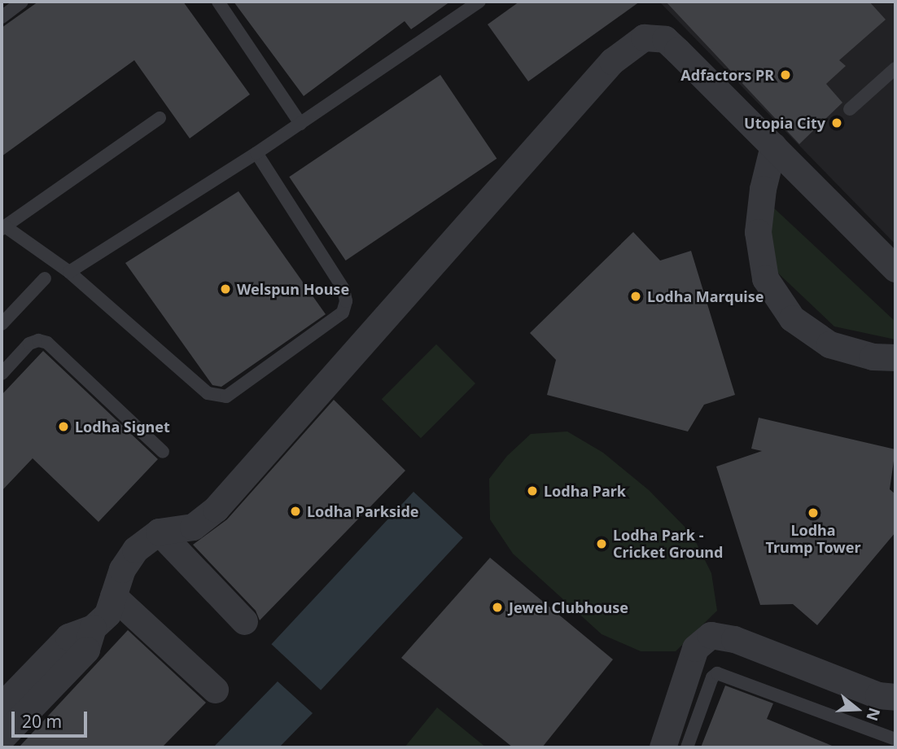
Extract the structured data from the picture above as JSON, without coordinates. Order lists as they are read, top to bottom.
{
  "places": [
    "Adfactors PR",
    "Utopia City",
    "Welspun House",
    "Lodha Marquise",
    "Lodha Signet",
    "Lodha Park",
    "Lodha Parkside",
    "Lodha Trump Tower",
    "Lodha Park - Cricket Ground",
    "Jewel Clubhouse"
  ],
  "scale_bar": "20 m",
  "north": "right"
}
